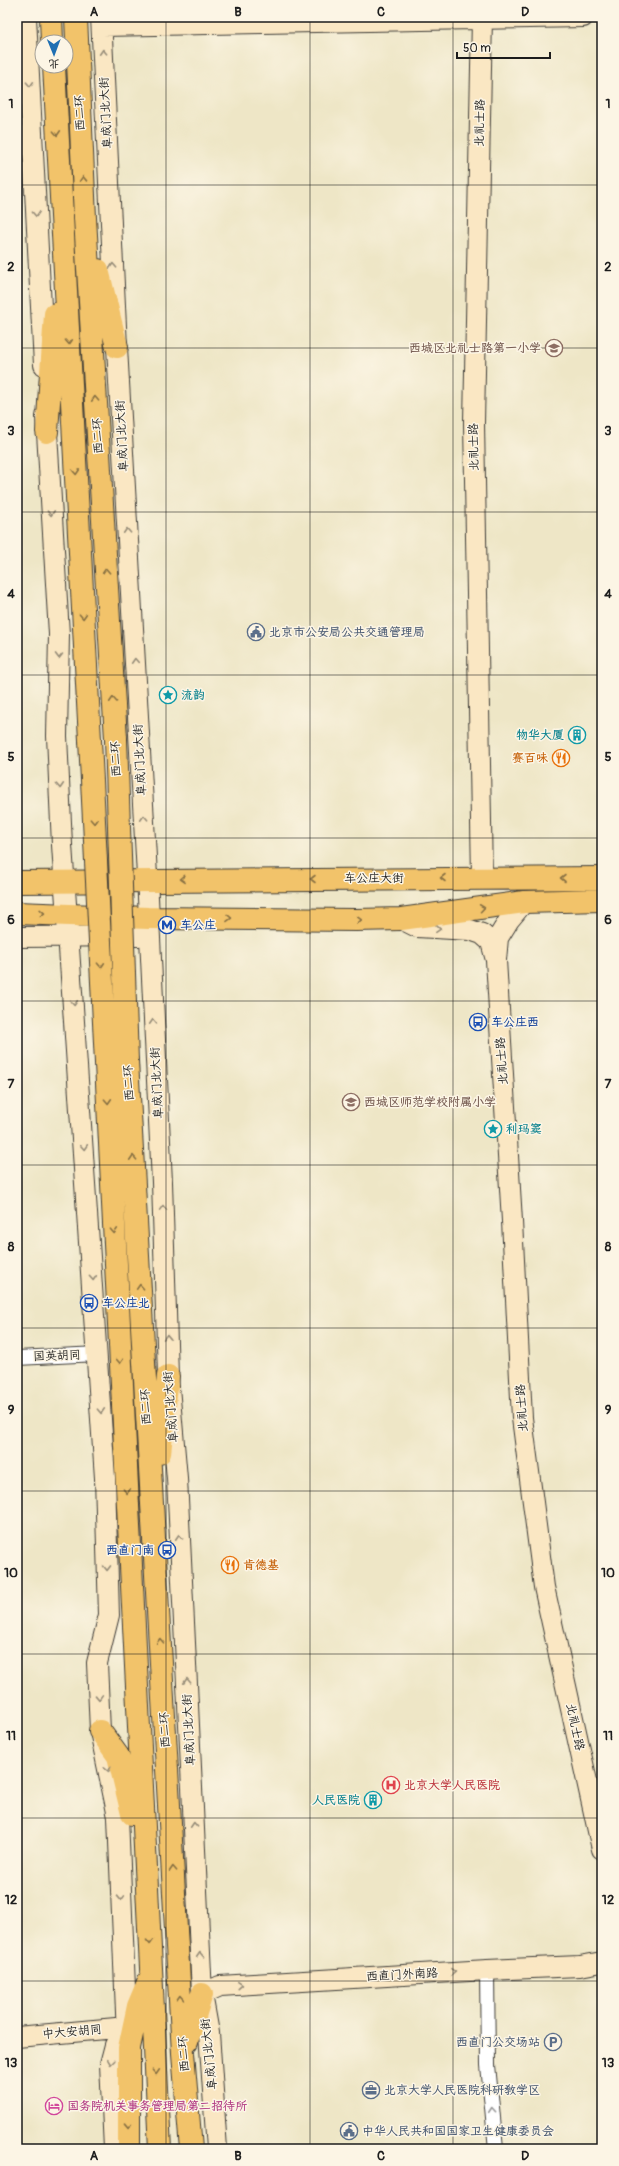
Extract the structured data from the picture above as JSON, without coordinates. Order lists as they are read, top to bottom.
{
  "streets": {
    "main road": ["西二环", "车公庄大街"],
    "street": [
      "阜成门北大街",
      "北礼士路",
      "国英胡同",
      "西直门外南路",
      "中大安胡同"
    ]
  },
  "crossings": [
    ["阜成门北大街", "车公庄大街"],
    ["阜成门北大街", "西直门外南路"],
    ["北礼士路", "车公庄大街"]
  ],
  "one_way": ["西直门外南路"],
  "places": {
    "school or university": ["西城区北礼士路第一小学", "西城区师范学校附属小学"],
    "public building": ["北京市公安局公共交通管理局", "中华人民共和国国家卫生健康委员会"],
    "place": ["流韵", "利玛窦"],
    "building": ["物华大厦", "人民医院"],
    "restaurant": ["赛百味", "肯德基"],
    "metro station": ["车公庄"],
    "bus stop": ["车公庄西", "车公庄北", "西直门南"],
    "hospital": ["北京大学人民医院"],
    "parking": ["西直门公交场站"],
    "office": ["北京大学人民医院科研教学区"],
    "hotel": ["国务院机关事务管理局第二招待所"]
  },
  "scale_bar": "50 m",
  "north": "bottom",
  "grid": {
    "columns": [
      "A",
      "B",
      "C",
      "D"
    ],
    "rows": [
      "1",
      "2",
      "3",
      "4",
      "5",
      "6",
      "7",
      "8",
      "9",
      "10",
      "11",
      "12",
      "13"
    ]
  }
}
